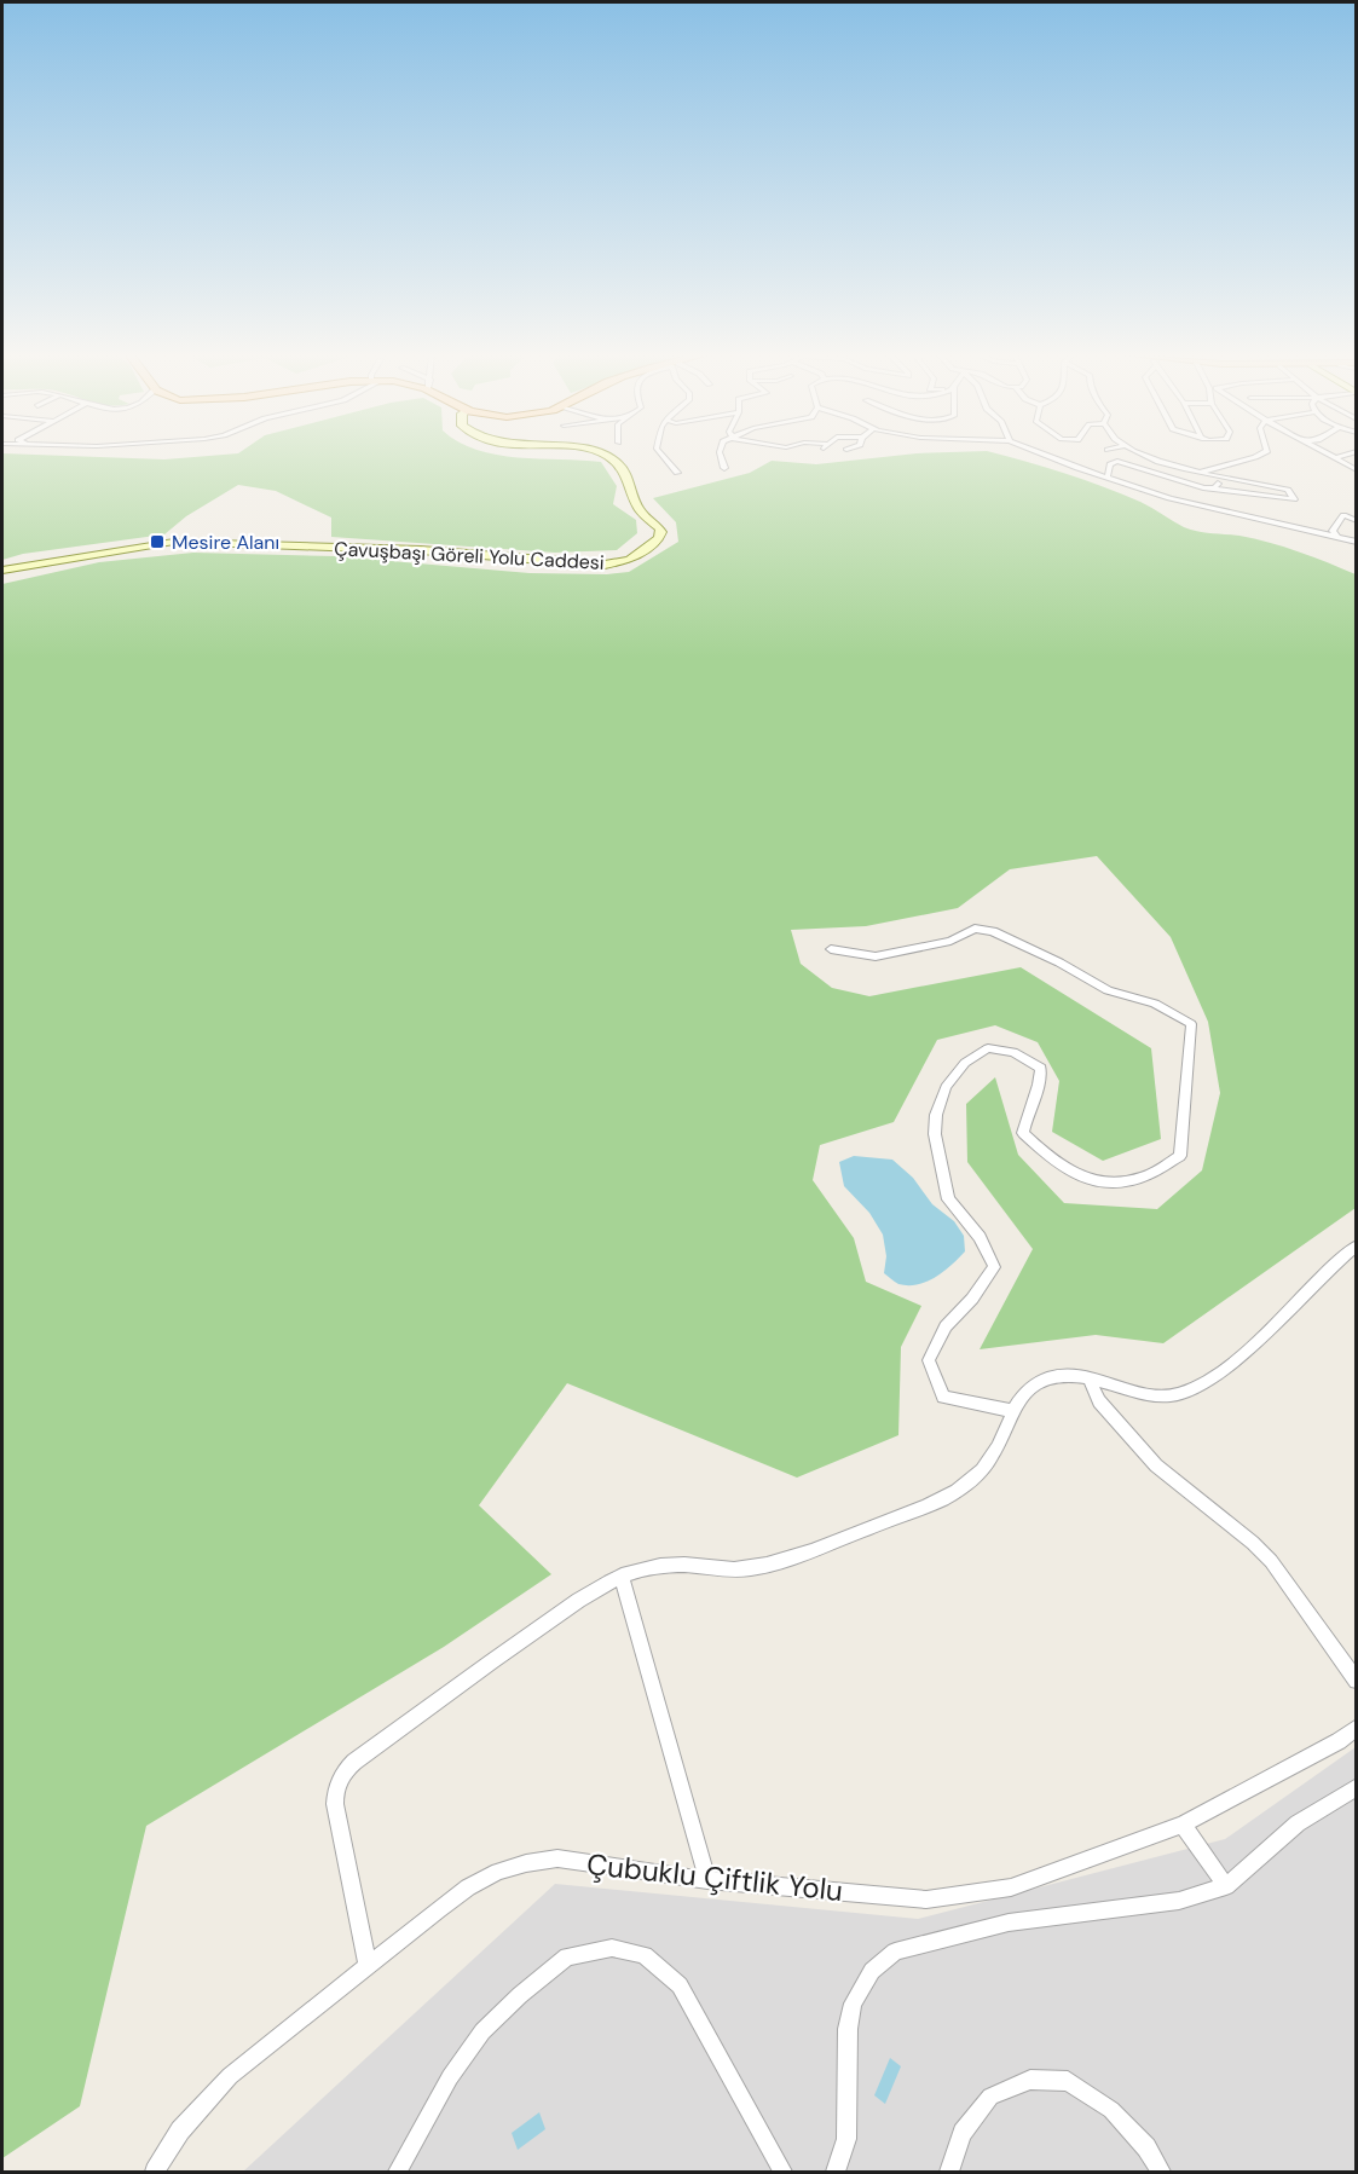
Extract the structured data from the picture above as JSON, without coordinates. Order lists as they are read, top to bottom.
{
  "streets": {
    "main road": ["Çavuşbaşı Göreli Yolu Caddesi"],
    "street": ["Çubuklu Çiftlik Yolu"]
  },
  "places": {
    "transit": ["Mesire Alanı"]
  }
}
